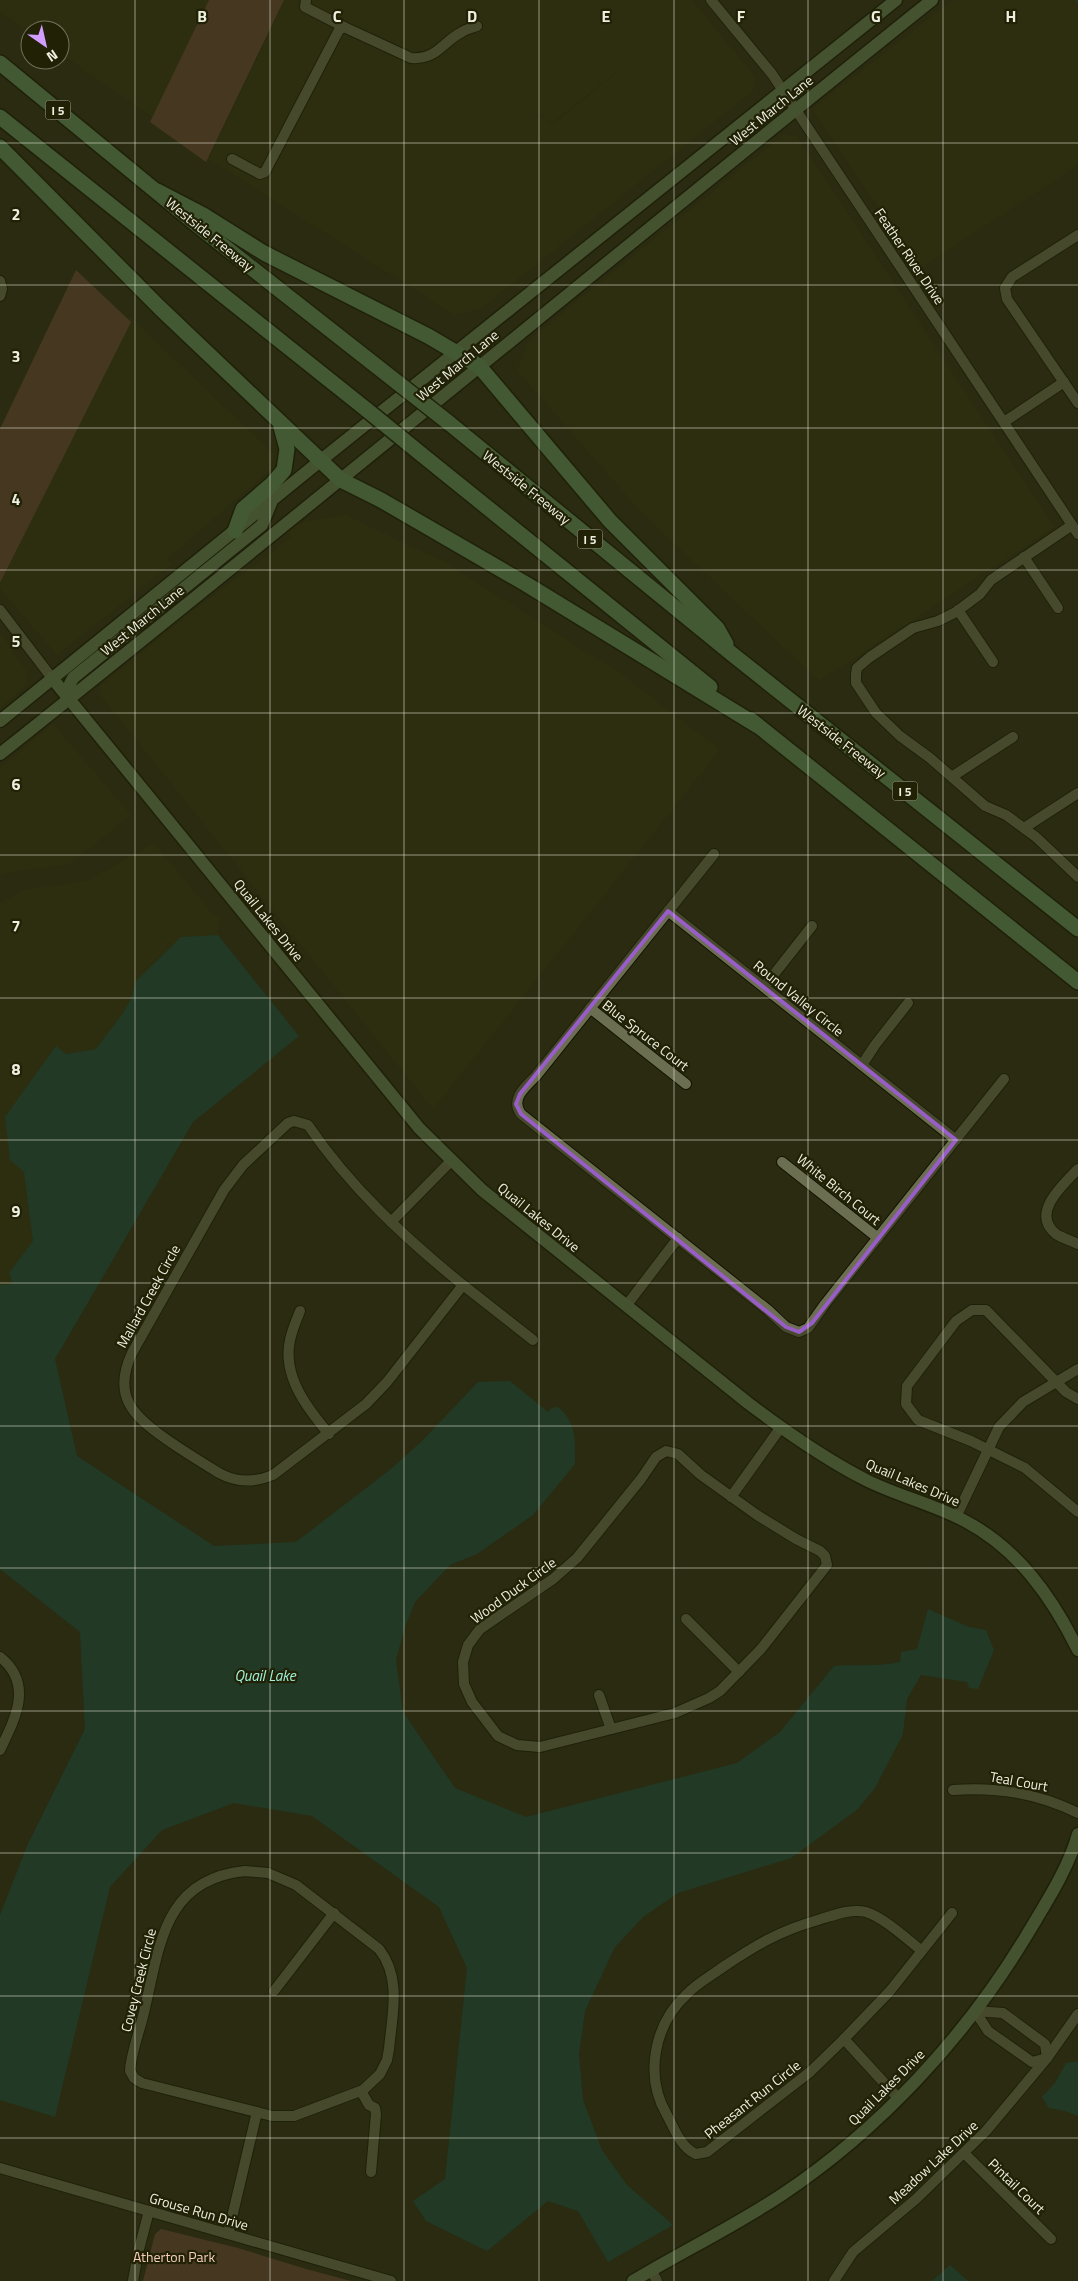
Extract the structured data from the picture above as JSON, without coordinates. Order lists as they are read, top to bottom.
{
  "streets": {
    "highway": ["I 5", "Westside Freeway"],
    "main road": ["West March Lane", "Quail Lakes Drive"],
    "street": [
      "Feather River Drive",
      "Round Valley Circle",
      "Blue Spruce Court",
      "White Birch Court",
      "Mallard Creek Circle",
      "Wood Duck Circle",
      "Teal Court",
      "Covey Creek Circle",
      "Pheasant Run Circle",
      "Meadow Lake Drive",
      "Pintail Court",
      "Grouse Run Drive"
    ]
  },
  "crossings": [
    ["West March Lane", "Feather River Drive"],
    ["West March Lane", "Quail Lakes Drive"],
    ["Meadow Lake Drive", "Pintail Court"]
  ],
  "water": ["Quail Lake"],
  "parks": ["Atherton Park"],
  "north": "bottom right",
  "grid": {
    "columns": [
      "B",
      "C",
      "D",
      "E",
      "F",
      "G",
      "H"
    ],
    "rows": [
      "2",
      "3",
      "4",
      "5",
      "6",
      "7",
      "8",
      "9"
    ]
  }
}
